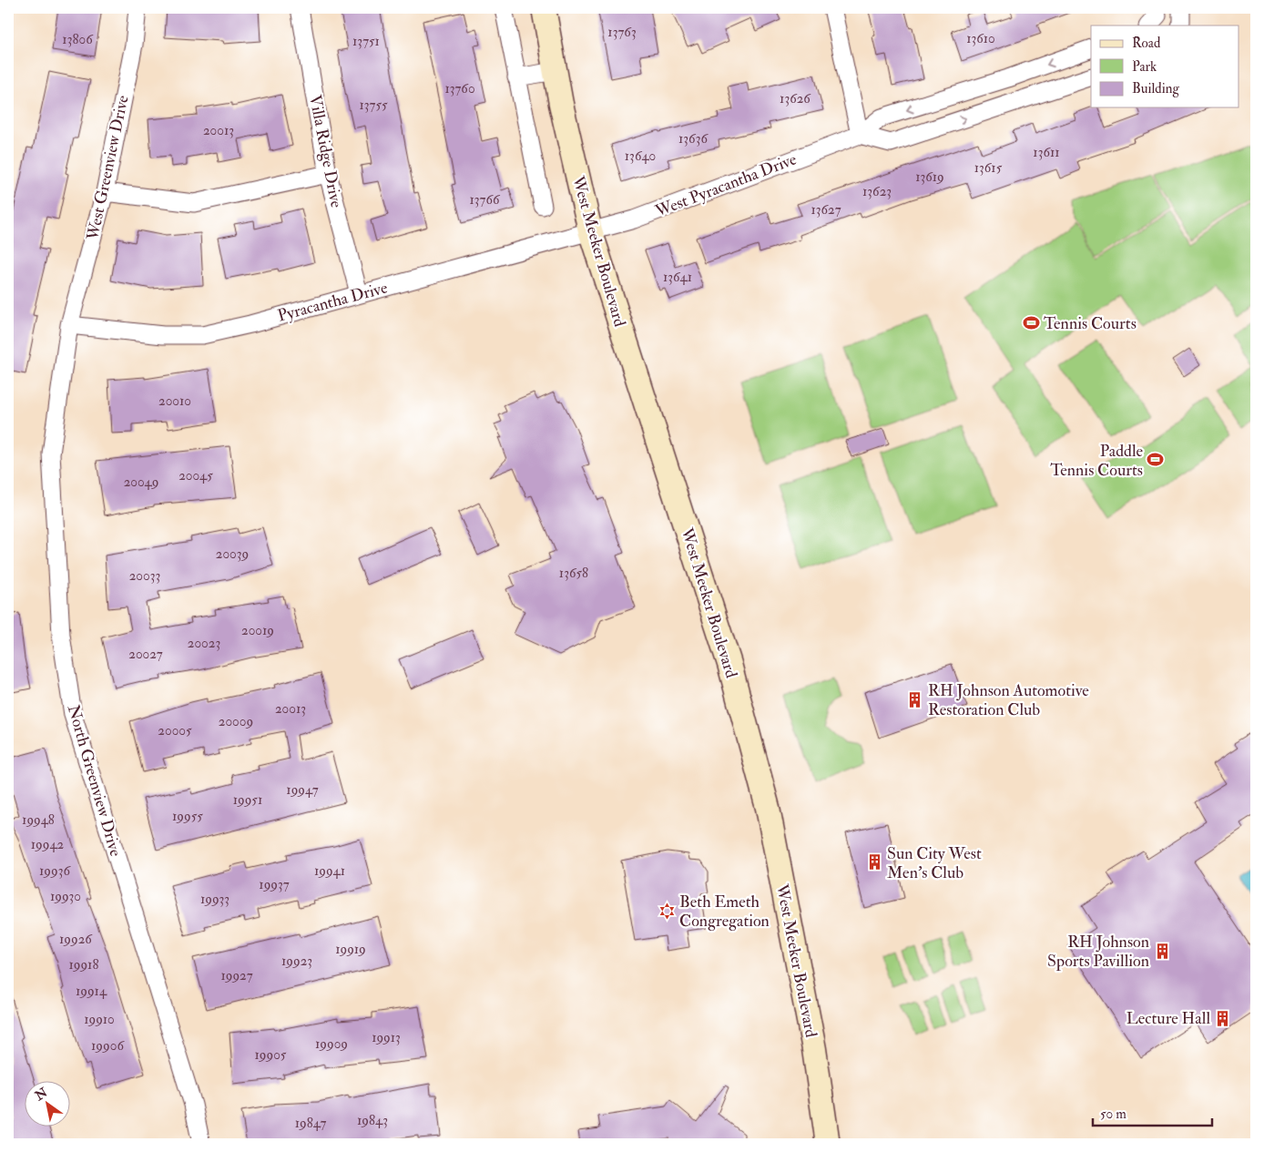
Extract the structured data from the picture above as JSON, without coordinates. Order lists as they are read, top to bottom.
{
  "streets": {
    "street": [
      "Villa Ridge Drive",
      "West Greenview Drive",
      "West Pyracantha Drive",
      "West Meeker Boulevard",
      "Pyracantha Drive",
      "North Greenview Drive"
    ]
  },
  "crossings": [
    ["Villa Ridge Drive", "Pyracantha Drive"],
    ["West Greenview Drive", "Pyracantha Drive"],
    ["West Greenview Drive", "North Greenview Drive"],
    ["West Pyracantha Drive", "West Meeker Boulevard"],
    ["West Pyracantha Drive", "Pyracantha Drive"],
    ["West Meeker Boulevard", "Pyracantha Drive"],
    ["Pyracantha Drive", "North Greenview Drive"]
  ],
  "places": {
    "sports": ["Tennis Courts", "Paddle Tennis Courts"],
    "building": [
      "RH Johnson Automotive Restoration Club",
      "Sun City West Men's Club",
      "RH Johnson Sports Pavillion",
      "Lecture Hall"
    ],
    "synagogue": ["Beth Emeth Congregation"]
  },
  "house_numbers": [
    "13763",
    "13610",
    "13806",
    "13751",
    "13760",
    "13626",
    "13755",
    "20013",
    "13636",
    "13611",
    "13640",
    "13615",
    "13619",
    "13623",
    "13766",
    "13627",
    "13641",
    "20010",
    "20045",
    "20049",
    "20039",
    "13658",
    "20033",
    "20019",
    "20023",
    "20027",
    "20013",
    "20009",
    "20005",
    "19947",
    "19951",
    "19955",
    "19948",
    "19942",
    "19936",
    "19941",
    "19937",
    "19930",
    "19933",
    "19926",
    "19919",
    "19923",
    "19918",
    "19927",
    "19914",
    "19910",
    "19913",
    "19909",
    "19906",
    "19905",
    "19843",
    "19847"
  ],
  "legend": ["Road", "Park", "Building"],
  "scale_bar": "50 m",
  "north": "top left"
}
